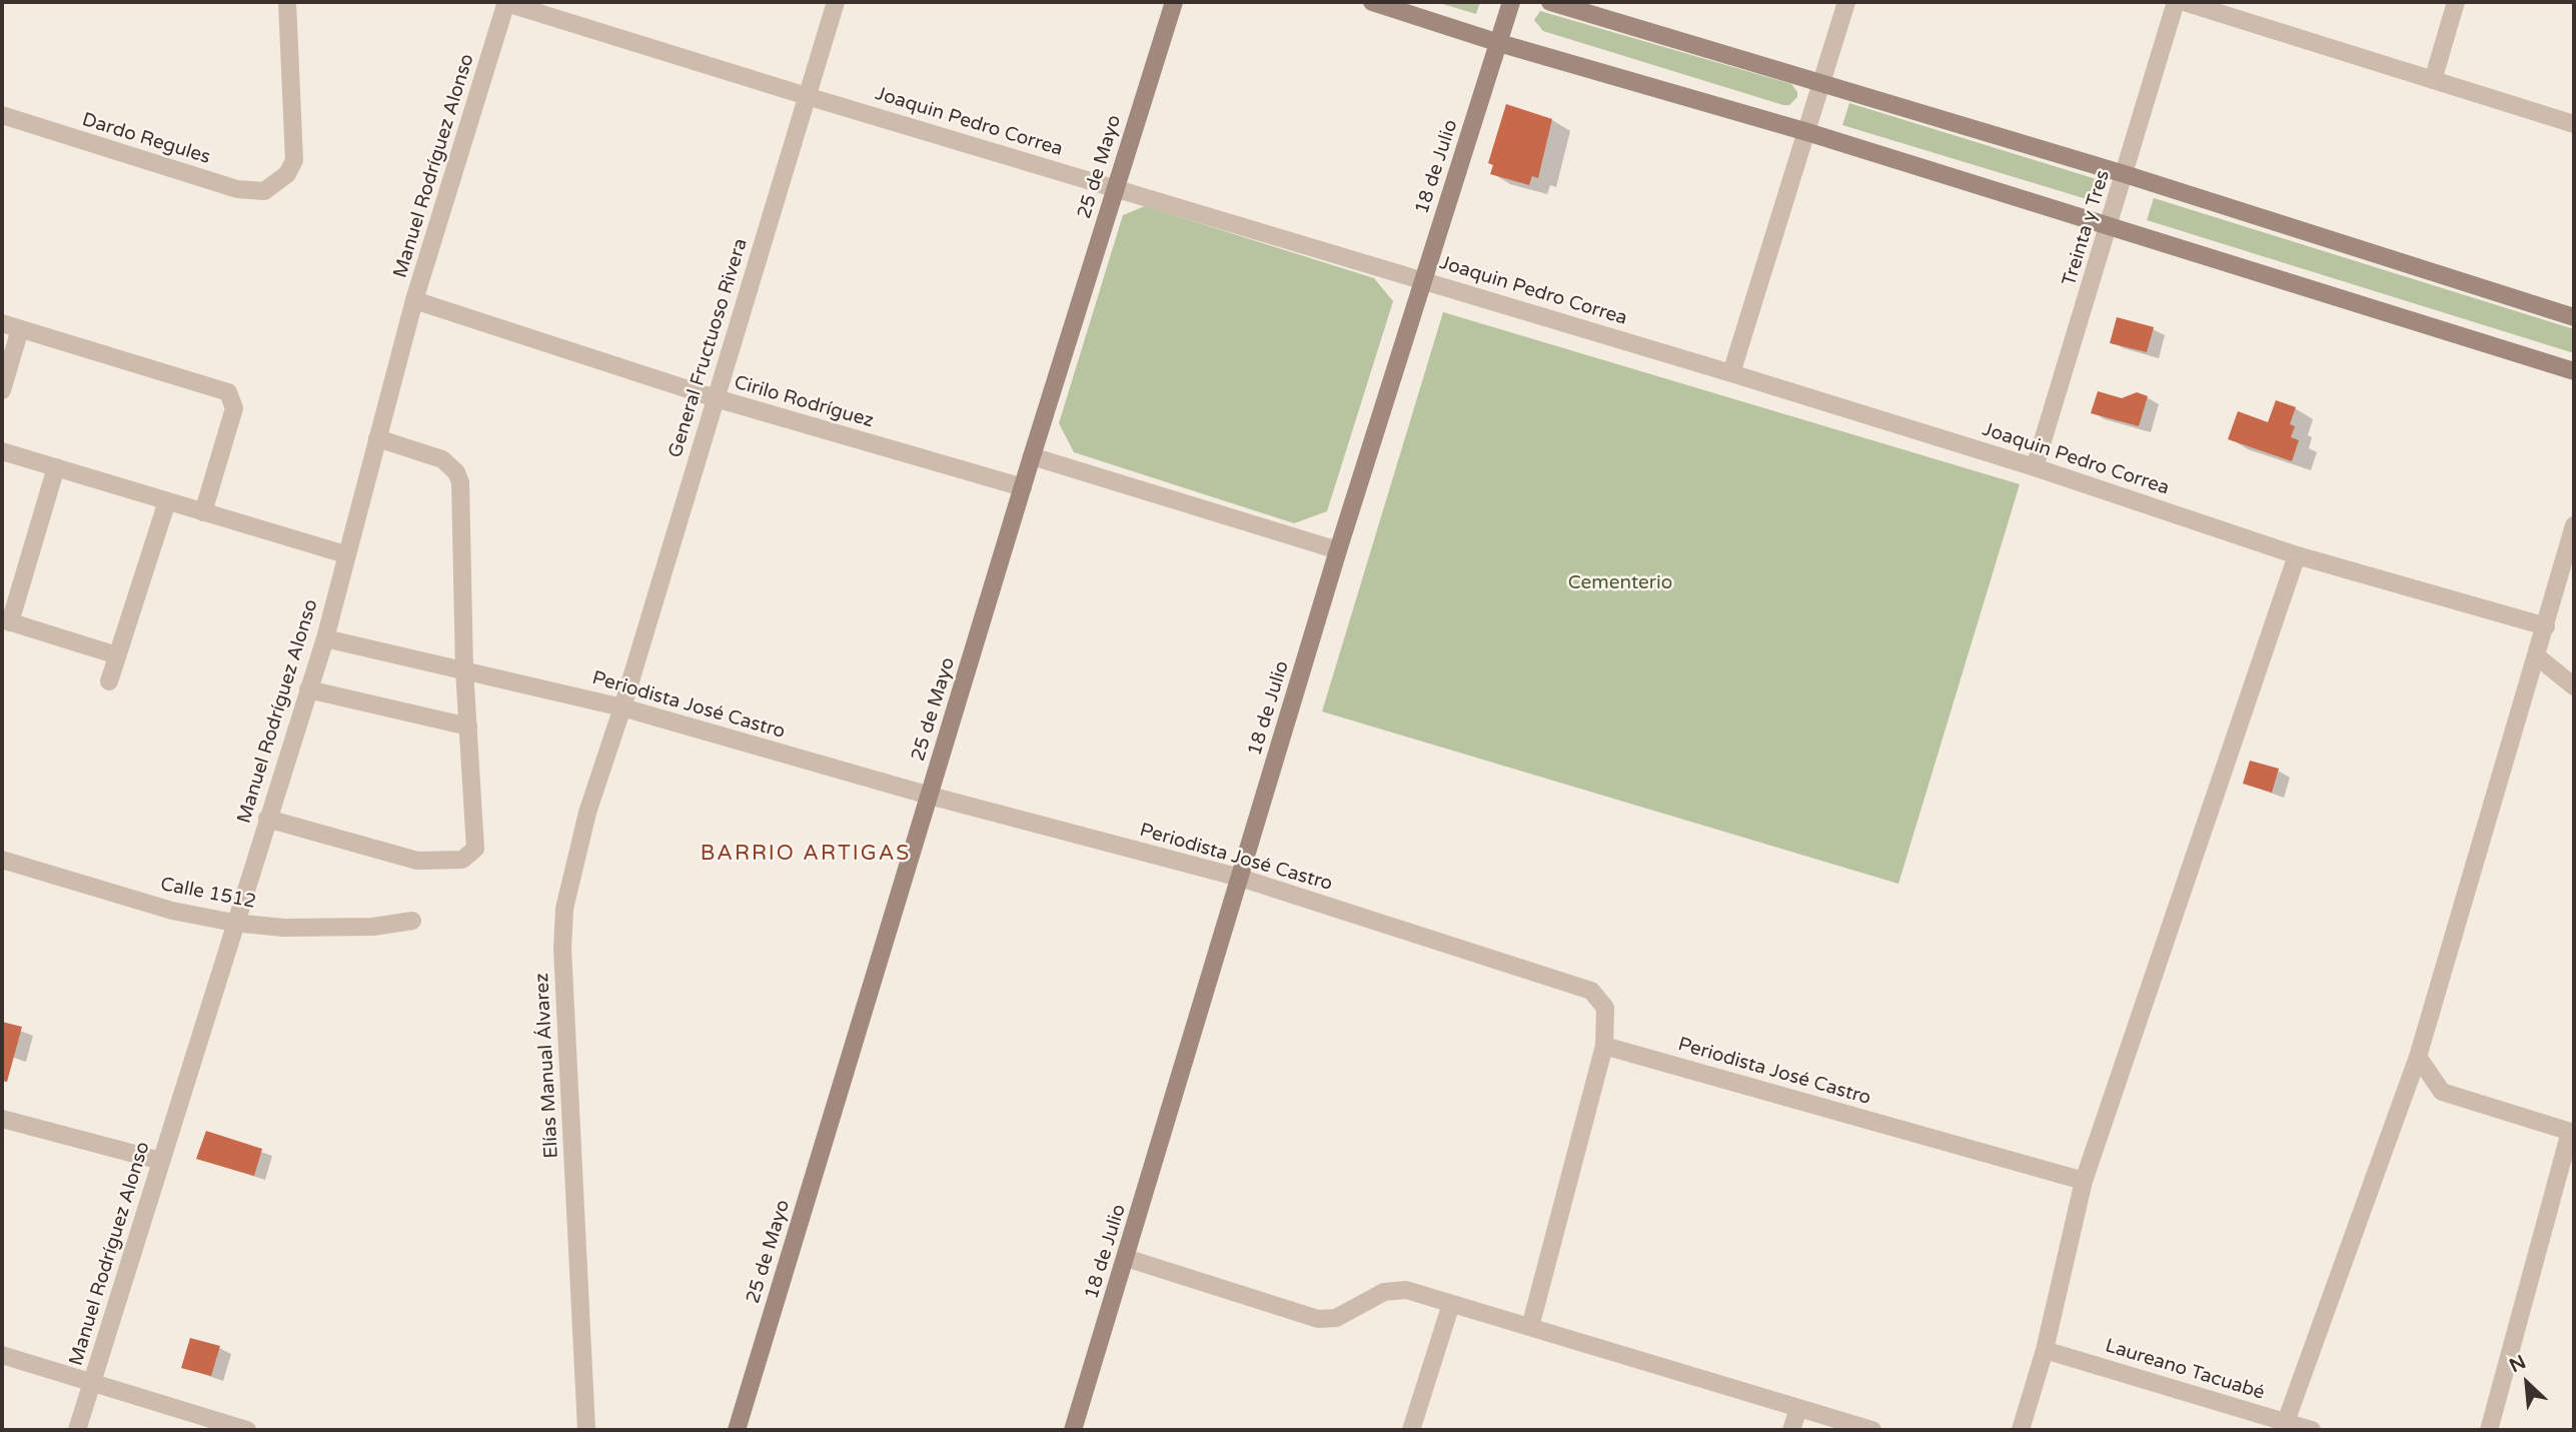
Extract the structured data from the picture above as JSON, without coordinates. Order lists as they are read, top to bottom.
{
  "streets": {
    "street": [
      "Joaquin Pedro Correa",
      "Dardo Regules",
      "Manuel Rodríguez Alonso",
      "25 de Mayo",
      "18 de Julio",
      "Treinta y Tres",
      "General Fructuoso Rivera",
      "Cirilo Rodríguez",
      "Periodista José Castro",
      "Calle 1512",
      "Elías Manual Álvarez",
      "Laureano Tacuabé"
    ]
  },
  "crossings": [
    ["Joaquin Pedro Correa", "Manuel Rodríguez Alonso"],
    ["Joaquin Pedro Correa", "25 de Mayo"],
    ["Joaquin Pedro Correa", "18 de Julio"],
    ["Joaquin Pedro Correa", "Treinta y Tres"],
    ["Joaquin Pedro Correa", "General Fructuoso Rivera"],
    ["Manuel Rodríguez Alonso", "Cirilo Rodríguez"],
    ["Manuel Rodríguez Alonso", "Periodista José Castro"],
    ["Manuel Rodríguez Alonso", "Calle 1512"],
    ["25 de Mayo", "Cirilo Rodríguez"],
    ["25 de Mayo", "Periodista José Castro"],
    ["18 de Julio", "Periodista José Castro"],
    ["General Fructuoso Rivera", "Cirilo Rodríguez"],
    ["General Fructuoso Rivera", "Periodista José Castro"],
    ["General Fructuoso Rivera", "Elías Manual Álvarez"],
    ["Periodista José Castro", "Elías Manual Álvarez"]
  ],
  "districts": ["BARRIO ARTIGAS"],
  "parks": ["Cementerio"],
  "north": "top left"
}
